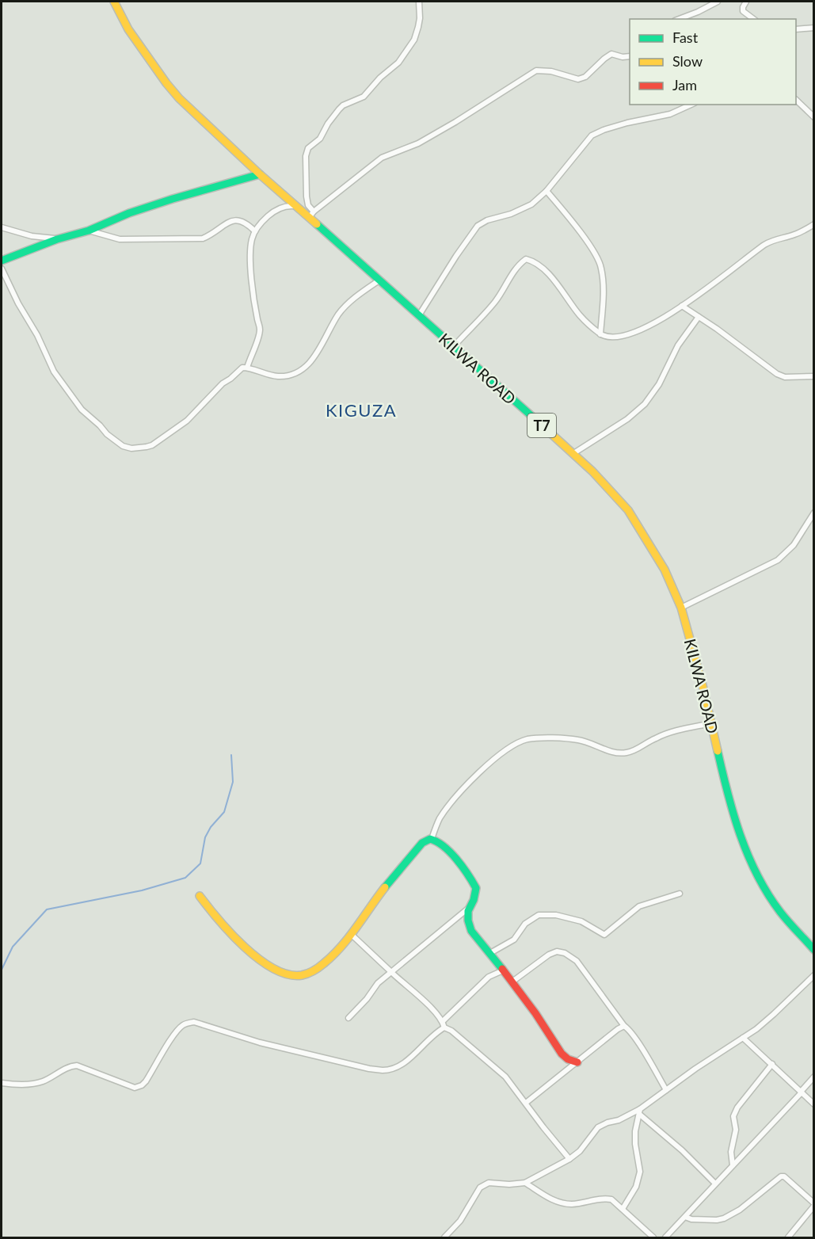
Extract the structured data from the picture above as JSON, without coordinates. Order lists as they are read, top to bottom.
{
  "streets": {
    "main road": ["KILWA ROAD", "T7"]
  },
  "districts": ["KIGUZA"],
  "legend": ["Fast", "Slow", "Jam"]
}
